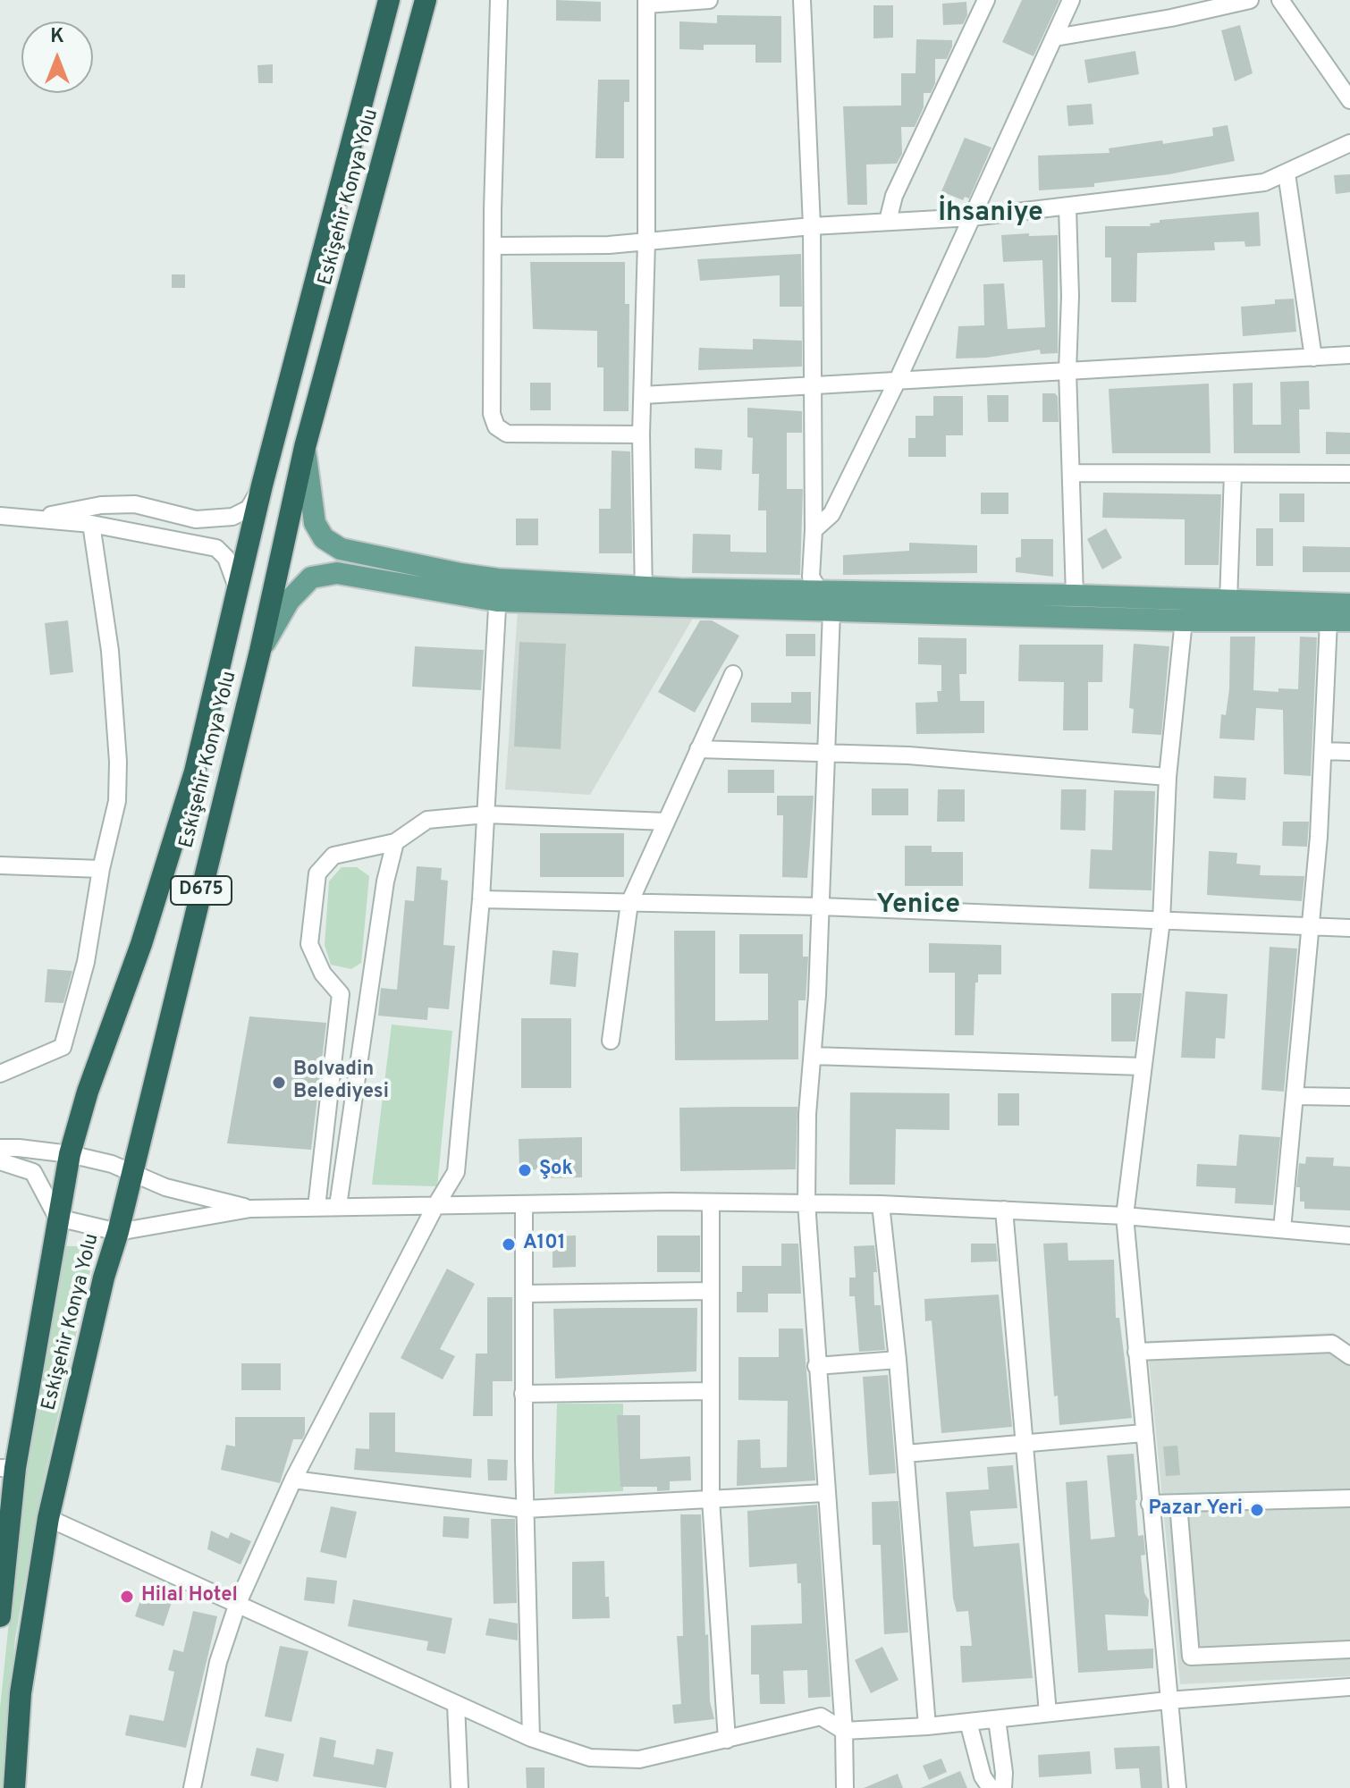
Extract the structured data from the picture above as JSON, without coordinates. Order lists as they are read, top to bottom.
{
  "streets": {
    "highway": ["Eskişehir Konya Yolu", "D675"]
  },
  "districts": ["İhsaniye", "Yenice"],
  "places": [
    "Bolvadin Belediyesi",
    "Şok",
    "A101",
    "Pazar Yeri",
    "Hilal Hotel"
  ],
  "north": "top"
}
